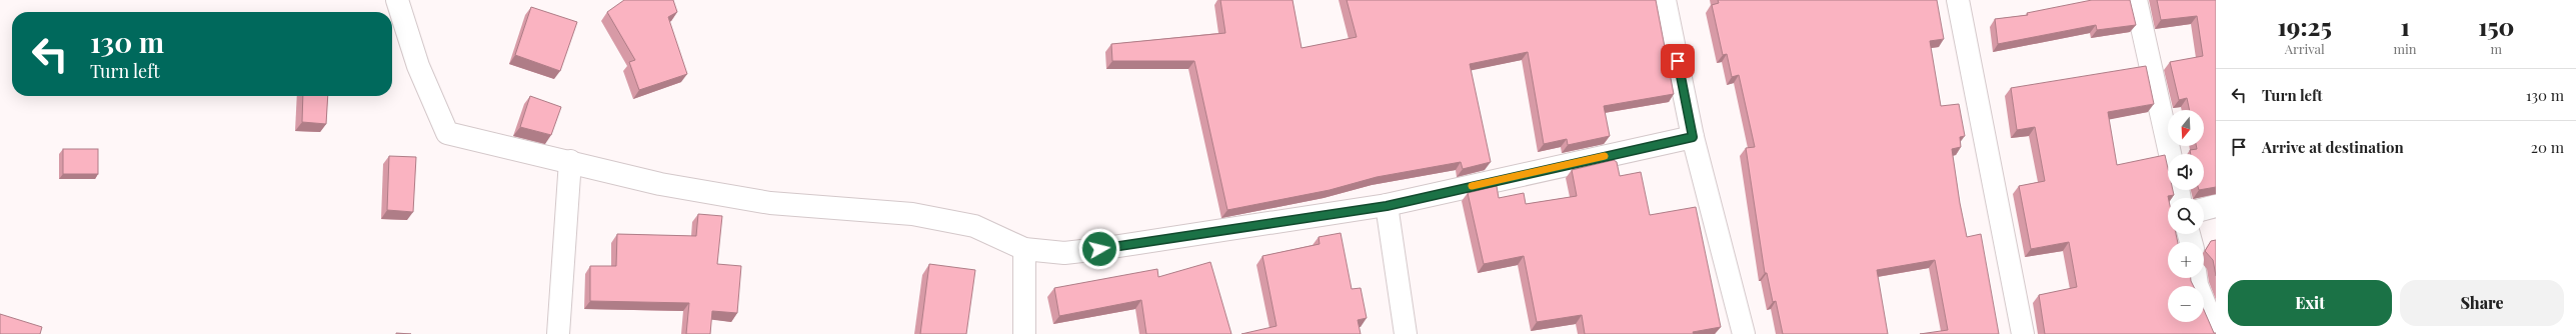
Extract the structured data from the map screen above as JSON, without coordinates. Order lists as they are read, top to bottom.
{
  "north": "bottom",
  "page": {
    "eta": [
      "19:25",
      "Arrival",
      "1",
      "min",
      "150",
      "m"
    ],
    "turn": ["130 m", "Turn left"],
    "list": [
      {
        "name": "Turn left",
        "value": "130 m"
      },
      {
        "name": "Arrive at destination",
        "value": "20 m"
      }
    ],
    "map_buttons": ["+", "−"],
    "buttons": ["Exit", "Share"]
  }
}
